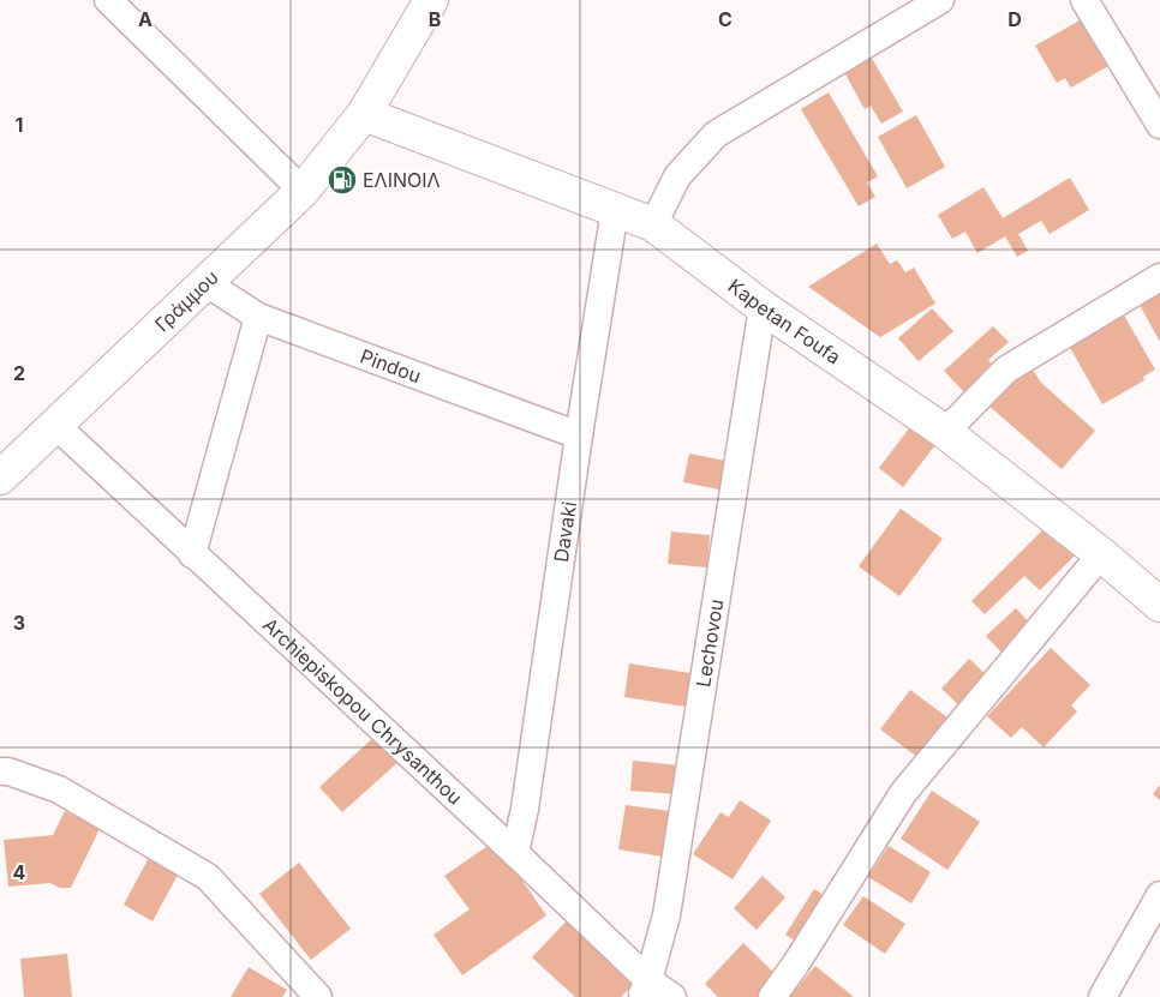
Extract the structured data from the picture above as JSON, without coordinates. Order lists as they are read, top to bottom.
{
  "streets": {
    "street": [
      "Γράμμου",
      "Kapetan Foufa",
      "Pindou",
      "Davaki",
      "Lechovou",
      "Archiepiskopou Chrysanthou"
    ]
  },
  "crossings": [
    ["Γράμμου", "Kapetan Foufa"],
    ["Γράμμου", "Pindou"],
    ["Γράμμου", "Archiepiskopou Chrysanthou"],
    ["Kapetan Foufa", "Davaki"],
    ["Kapetan Foufa", "Lechovou"],
    ["Pindou", "Davaki"],
    ["Davaki", "Archiepiskopou Chrysanthou"],
    ["Lechovou", "Archiepiskopou Chrysanthou"]
  ],
  "places": {
    "fuel station": ["ΕΛΙΝΟΙΛ"]
  },
  "grid": {
    "columns": [
      "A",
      "B",
      "C",
      "D"
    ],
    "rows": [
      "1",
      "2",
      "3",
      "4"
    ]
  }
}
